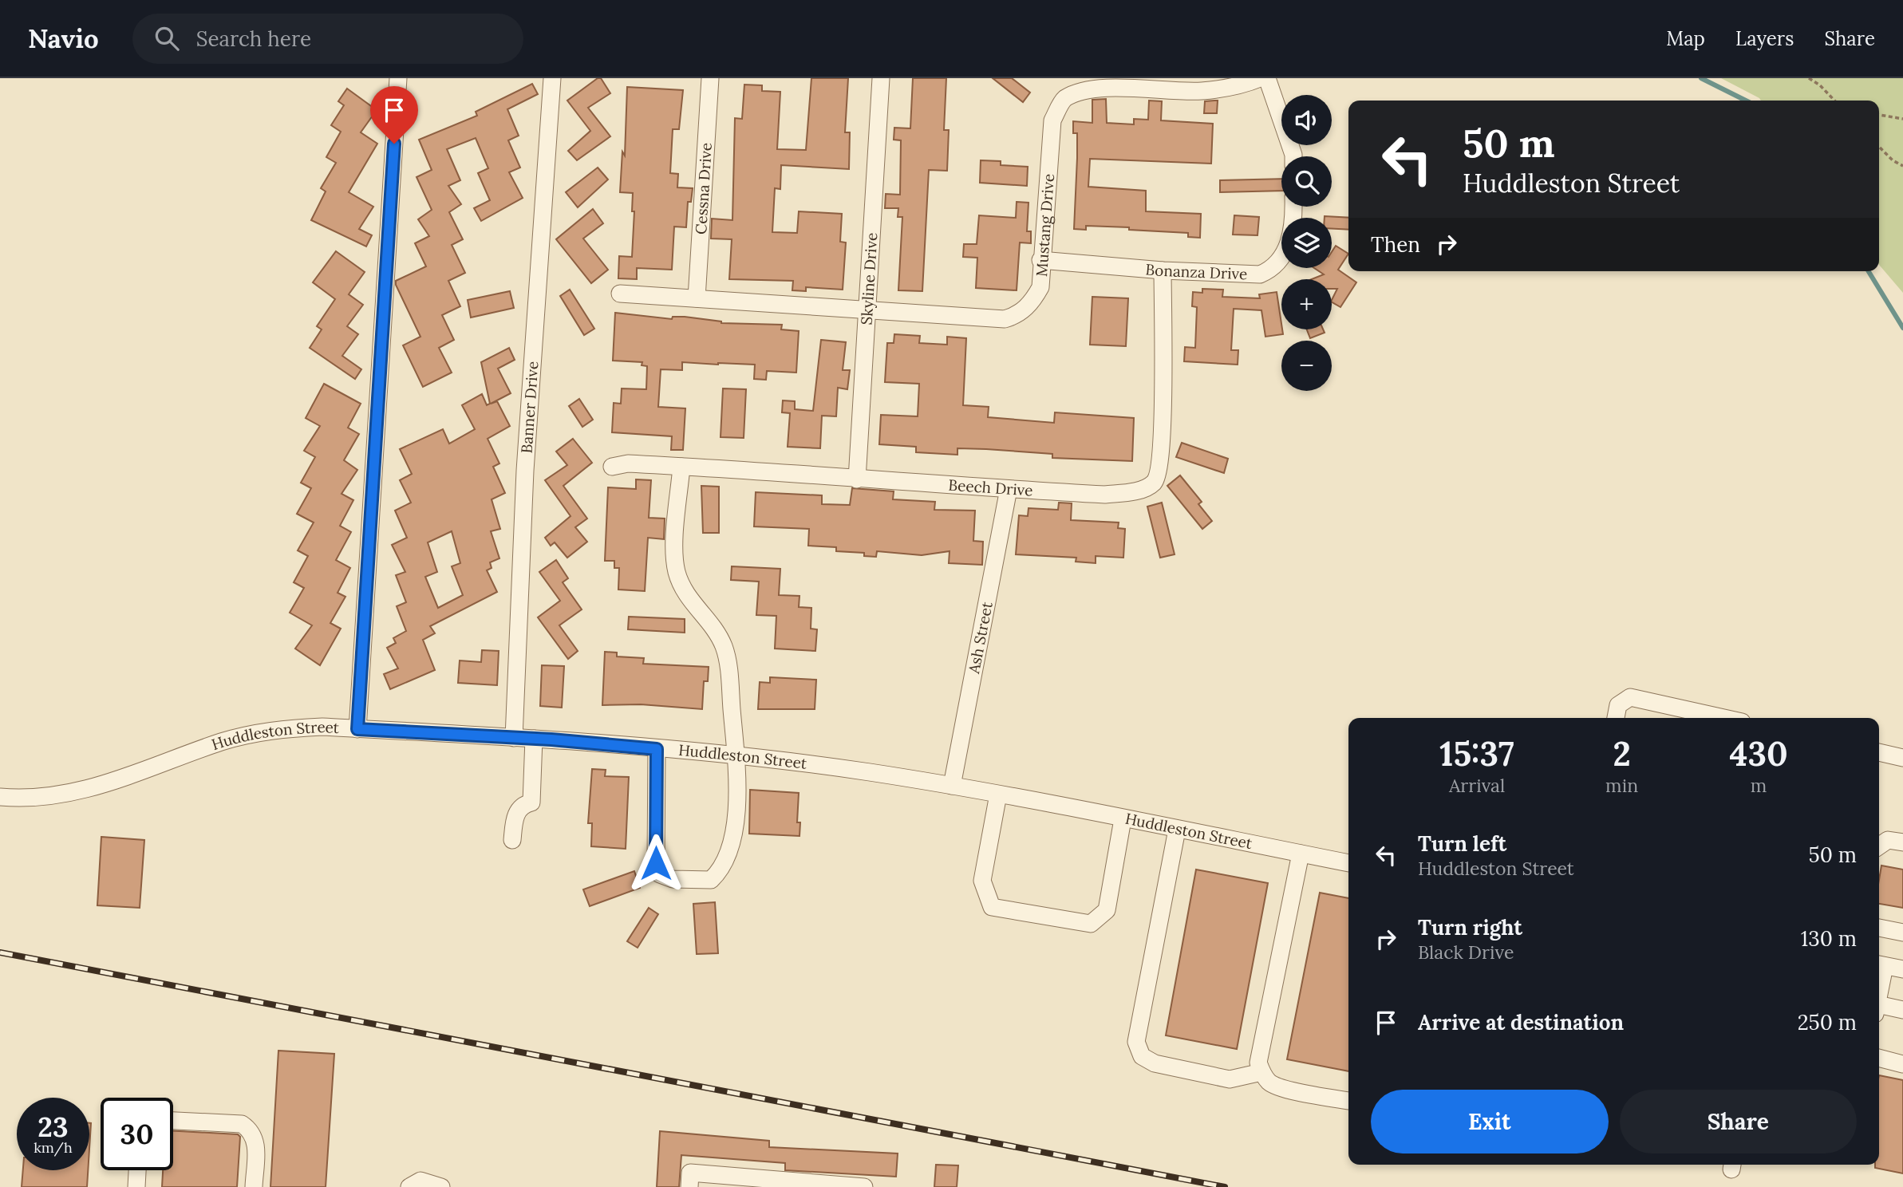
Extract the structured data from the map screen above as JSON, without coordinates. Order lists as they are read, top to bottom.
{
  "streets": {
    "street": [
      "Cessna Drive",
      "Mustang Drive",
      "Bonanza Drive",
      "Skyline Drive",
      "Banner Drive",
      "Beech Drive",
      "Ash Street",
      "Huddleston Street"
    ]
  },
  "crossings": [
    ["Cessna Drive", "Mustang Drive"],
    ["Mustang Drive", "Bonanza Drive"],
    ["Mustang Drive", "Skyline Drive"],
    ["Bonanza Drive", "Beech Drive"],
    ["Skyline Drive", "Beech Drive"],
    ["Banner Drive", "Huddleston Street"],
    ["Beech Drive", "Ash Street"],
    ["Ash Street", "Huddleston Street"]
  ],
  "page": {
    "header": "Navio",
    "search": "Search here",
    "nav": ["Map", "Layers", "Share"],
    "map_buttons": ["+", "−"],
    "turn": ["50 m", "Huddleston Street"],
    "then": "Then",
    "eta": [
      "15:37",
      "Arrival",
      "2",
      "min",
      "430",
      "m"
    ],
    "list": [
      {
        "name": "Turn left",
        "note": "Huddleston Street",
        "value": "50 m"
      },
      {
        "name": "Turn right",
        "note": "Black Drive",
        "value": "130 m"
      },
      {
        "name": "Arrive at destination",
        "value": "250 m"
      }
    ],
    "buttons": ["Exit", "Share"],
    "speed": "23 km/h",
    "limit": "30"
  }
}
